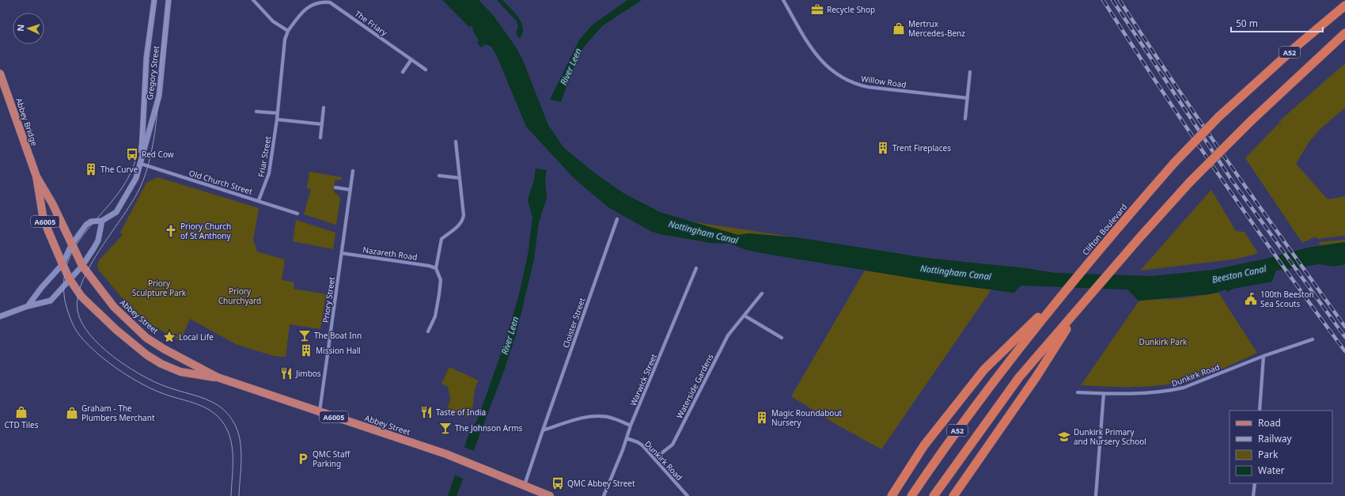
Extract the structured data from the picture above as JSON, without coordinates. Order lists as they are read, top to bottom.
{
  "streets": {
    "highway": ["A52", "Clifton Boulevard"],
    "main road": ["Abbey Bridge", "A6005", "Abbey Street"],
    "street": [
      "The Friary",
      "Gregory Street",
      "Willow Road",
      "Friar Street",
      "Old Church Street",
      "Nazareth Road",
      "Priory Street",
      "Cloister Street",
      "Dunkirk Road",
      "Warwick Street",
      "Waterside Gardens"
    ]
  },
  "crossings": [
    ["The Friary", "Friar Street"],
    ["Gregory Street", "Abbey Bridge"],
    ["Gregory Street", "Old Church Street"],
    ["Gregory Street", "Abbey Street"],
    ["Abbey Bridge", "Abbey Street"],
    ["Friar Street", "Old Church Street"],
    ["Nazareth Road", "Priory Street"],
    ["Priory Street", "Abbey Street"],
    ["Dunkirk Road", "Warwick Street"],
    ["Dunkirk Road", "Waterside Gardens"]
  ],
  "water": ["River Leen", "Nottingham Canal", "Beeston Canal"],
  "parks": ["Priory Sculpture Park", "Priory Churchyard", "Dunkirk Park"],
  "places": {
    "office": ["Recycle Shop"],
    "shop": ["Mertrux Mercedes-Benz", "CTD Tiles", "Graham - The Plumbers Merchant"],
    "building": [
      "Trent Fireplaces",
      "The Curve",
      "Mission Hall",
      "Magic Roundabout Nursery"
    ],
    "bus stop": ["Red Cow", "QMC Abbey Street"],
    "church": ["Priory Church of St Anthony"],
    "public building": ["100th Beeston Sea Scouts"],
    "bar": ["The Boat Inn", "The Johnson Arms"],
    "place": ["Local Life"],
    "restaurant": ["Jimbos", "Taste of India"],
    "school or university": ["Dunkirk Primary and Nursery School"],
    "parking": ["QMC Staff Parking"]
  },
  "legend": [
    "Road",
    "Railway",
    "Park",
    "Water"
  ],
  "scale_bar": "50 m",
  "north": "left"
}
